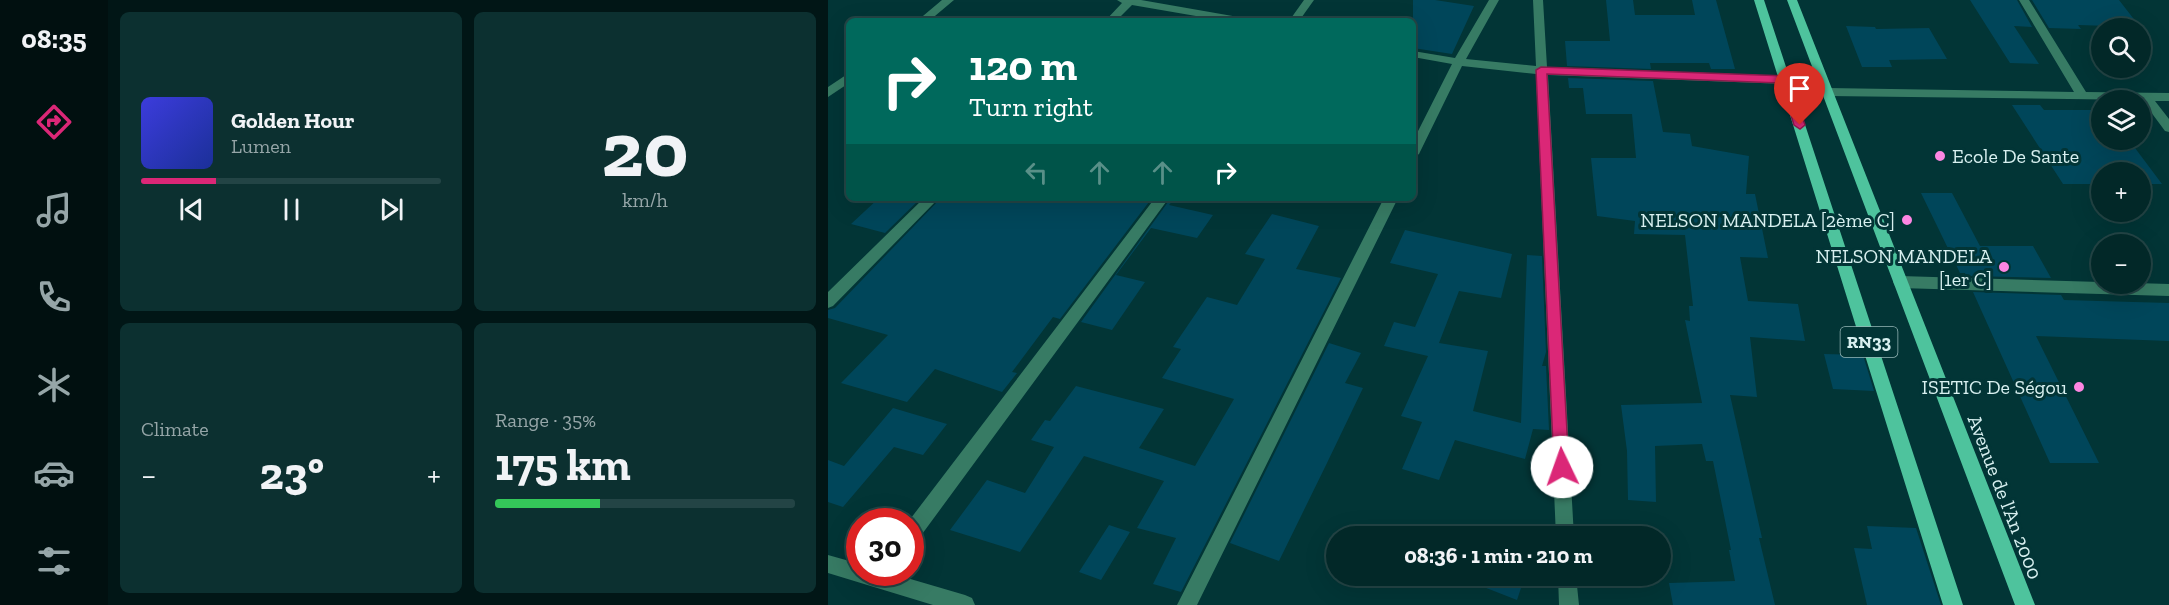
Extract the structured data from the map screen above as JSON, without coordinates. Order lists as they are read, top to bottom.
{
  "streets": {
    "main road": ["RN33", "Avenue de l'An 2000"]
  },
  "places": [
    "Ecole De Sante",
    "NELSON MANDELA [2ème C]",
    "NELSON MANDELA [1er C]",
    "ISETIC De Ségou"
  ],
  "page": {
    "tabs": "08:35",
    "tile": [
      ["20", "km/h"],
      "Climate",
      ["Range · 35%", "175 km"]
    ],
    "map_buttons": ["+", "−"],
    "turn": ["120 m", "Turn right"],
    "song": ["Golden Hour", "Lumen"],
    "heat": ["−", "23°", "+"],
    "limit": "30",
    "trip": "08:36 · 1 min · 210 m"
  }
}
